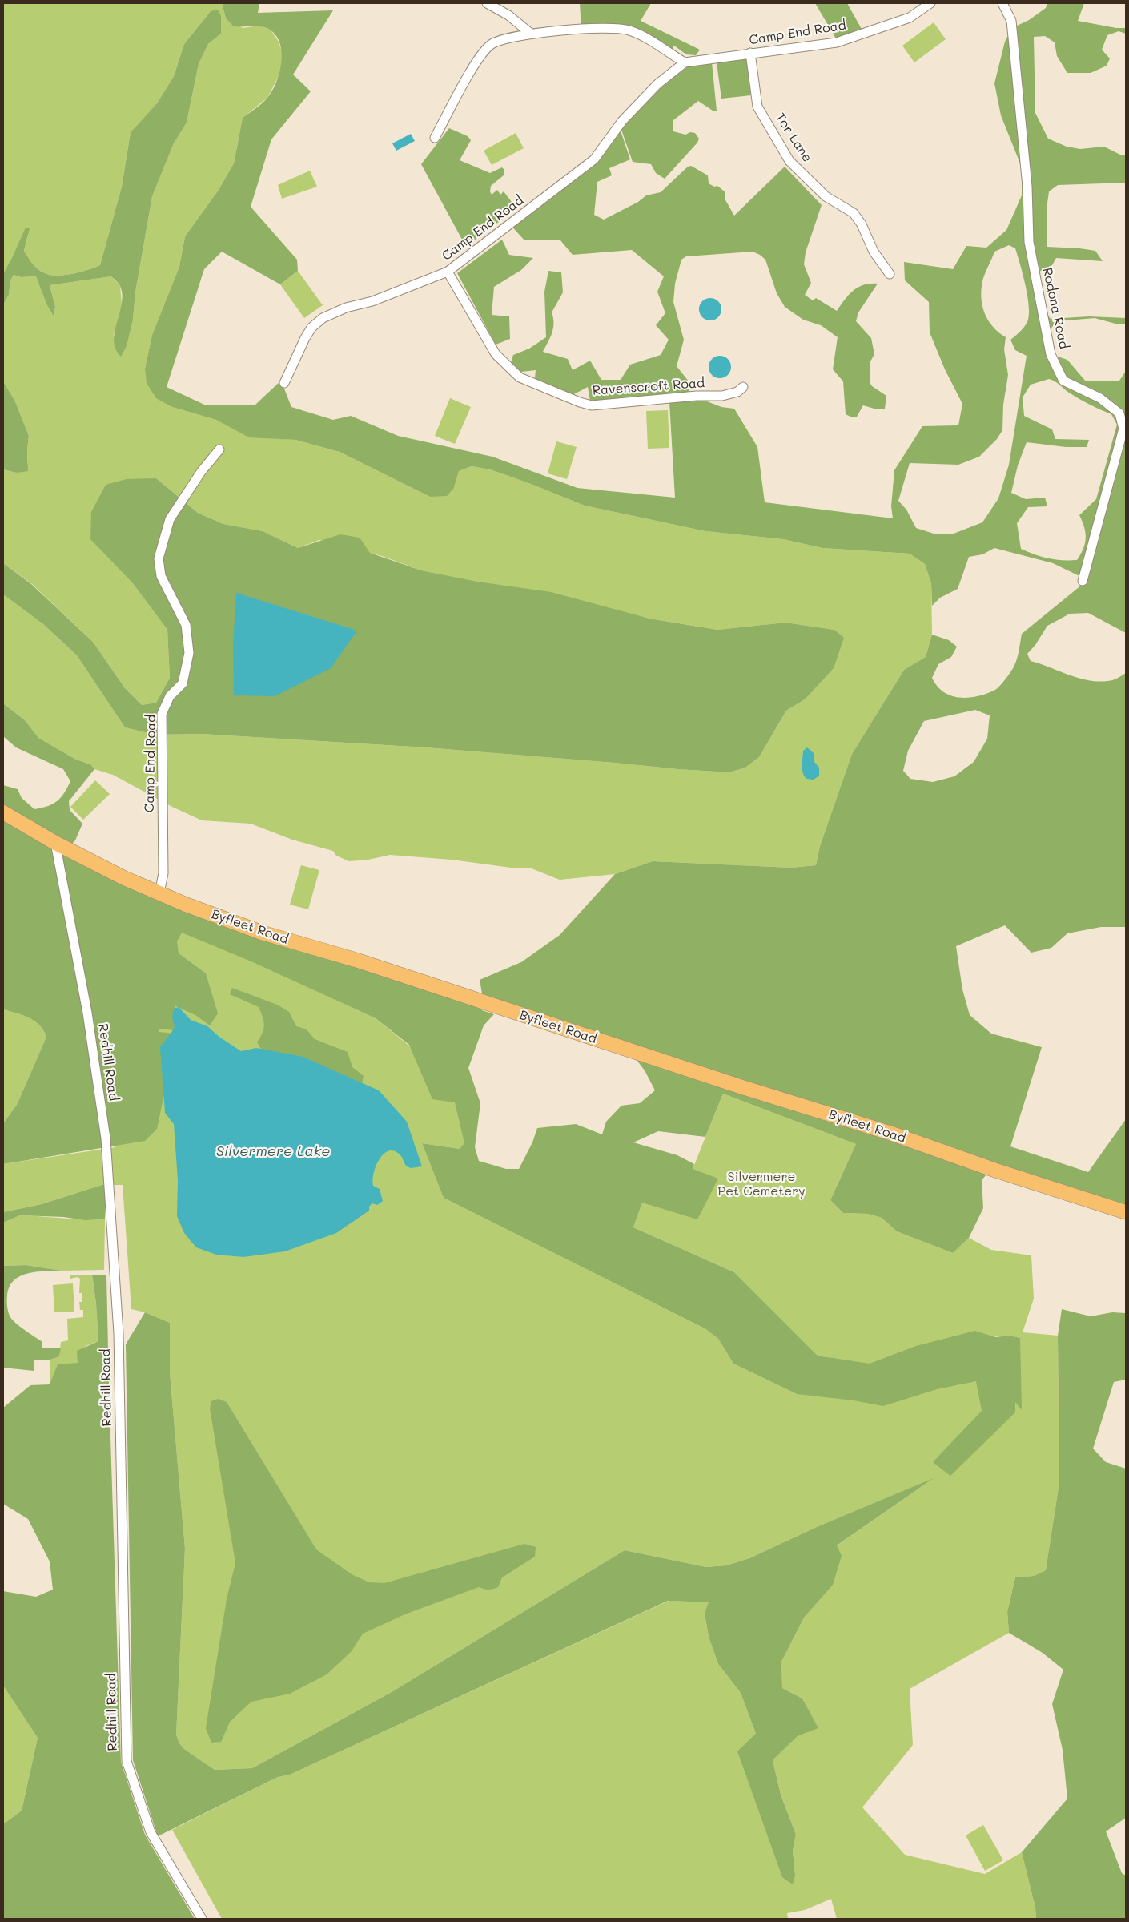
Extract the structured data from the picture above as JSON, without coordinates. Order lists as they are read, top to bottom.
{
  "streets": {
    "main road": ["Byfleet Road"],
    "street": [
      "Camp End Road",
      "Tor Lane",
      "Rodona Road",
      "Ravenscroft Road",
      "Redhill Road"
    ]
  },
  "crossings": [
    ["Camp End Road", "Tor Lane"],
    ["Camp End Road", "Ravenscroft Road"],
    ["Camp End Road", "Byfleet Road"],
    ["Byfleet Road", "Redhill Road"]
  ],
  "water": ["Silvermere Lake"],
  "parks": ["Silvermere Pet Cemetery"]
}
